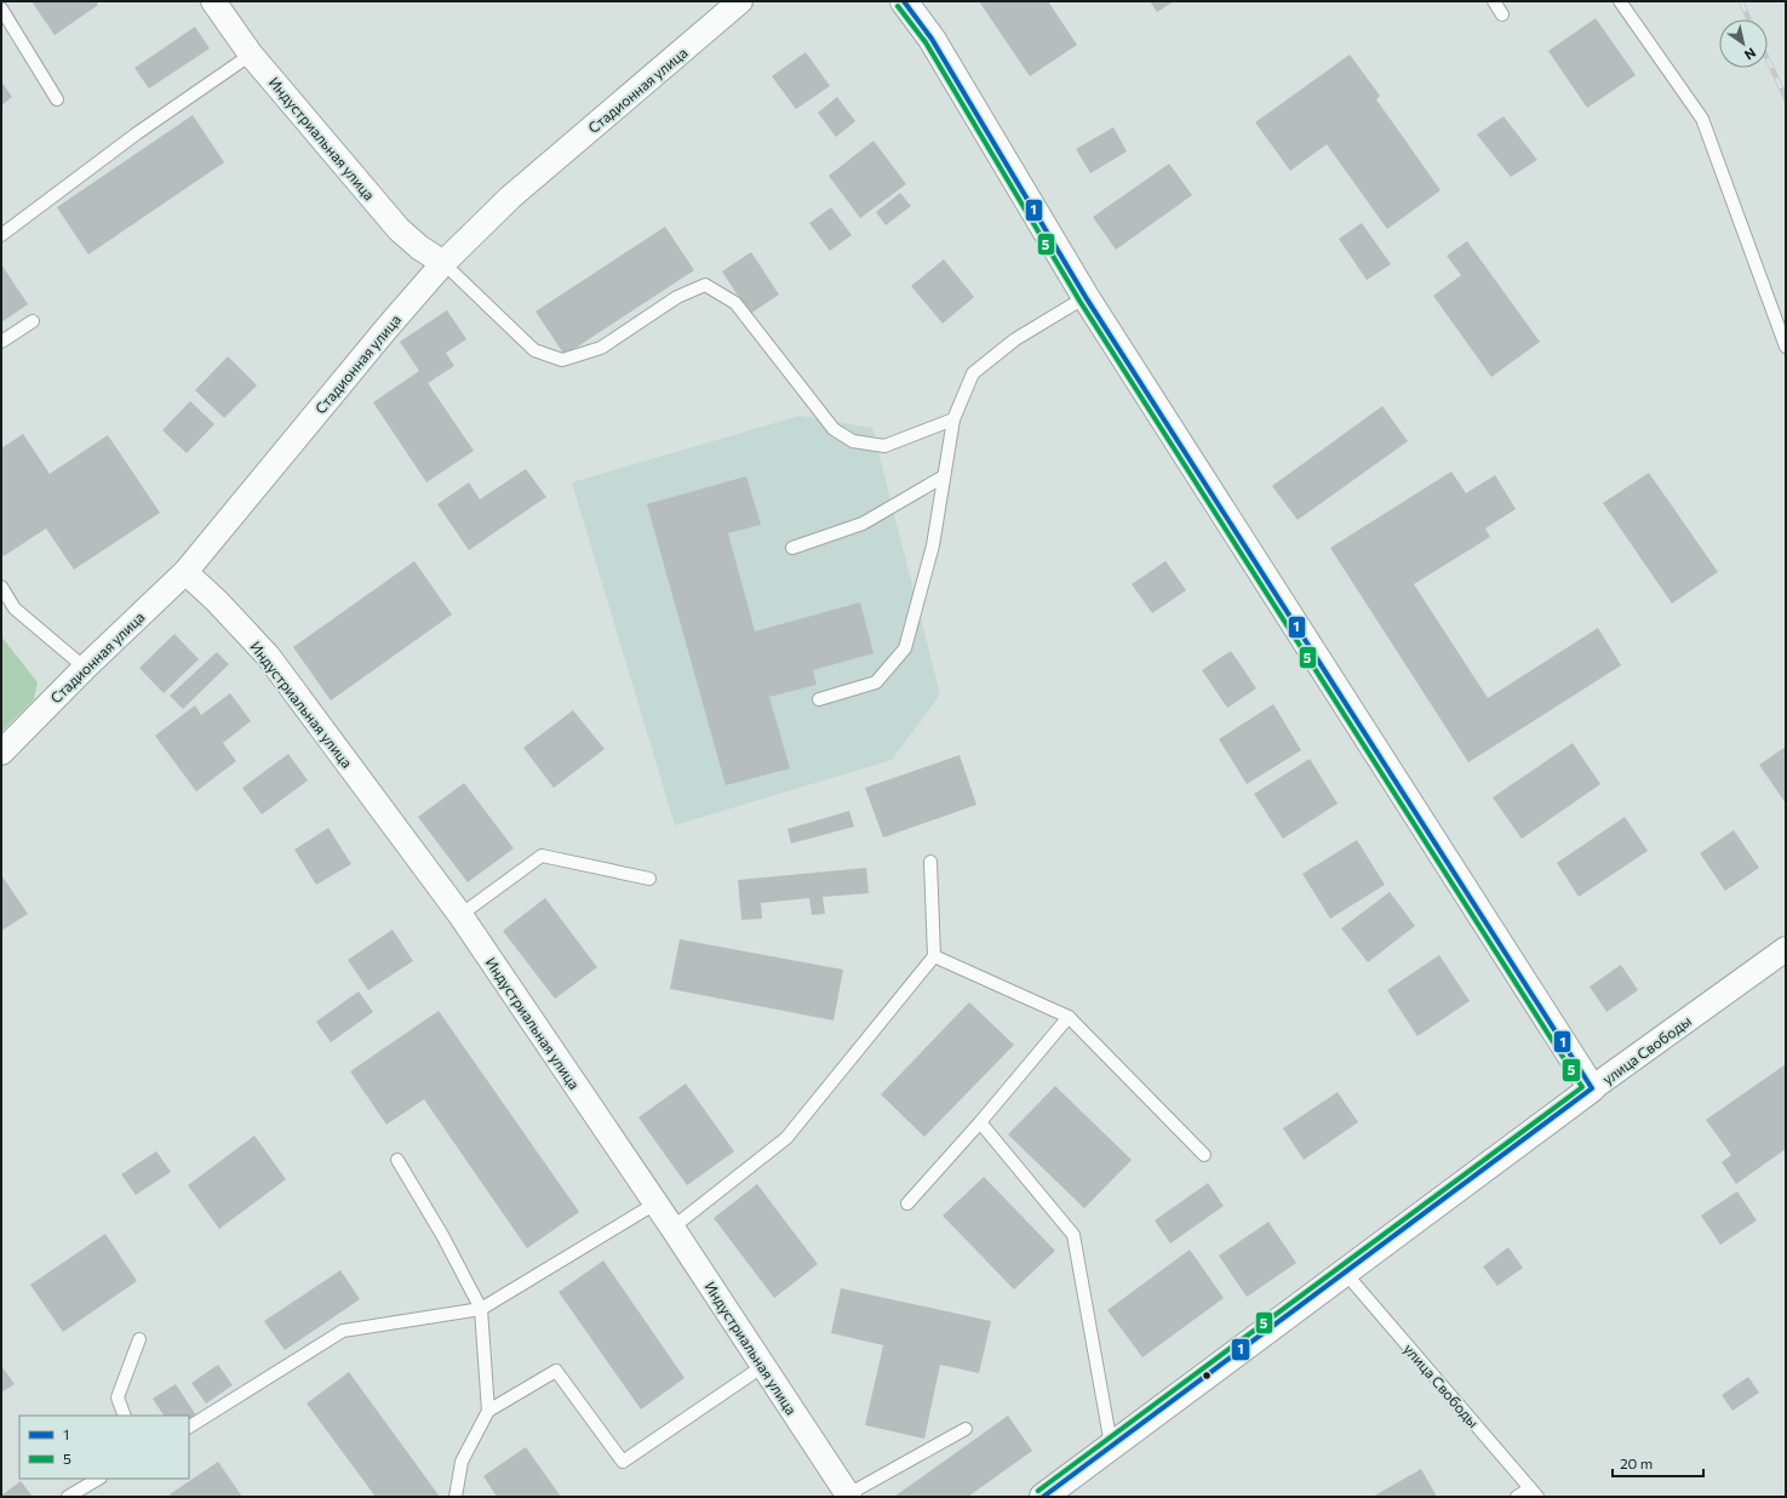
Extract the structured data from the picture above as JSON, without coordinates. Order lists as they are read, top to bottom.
{
  "streets": {
    "street": ["Стадионная улица", "Индустриальная улица", "улица Свободы"]
  },
  "crossings": [
    ["Стадионная улица", "Индустриальная улица"]
  ],
  "lines": ["transit line 1", "transit line 5"],
  "legend": ["1", "5"],
  "scale_bar": "20 m",
  "north": "bottom right"
}
